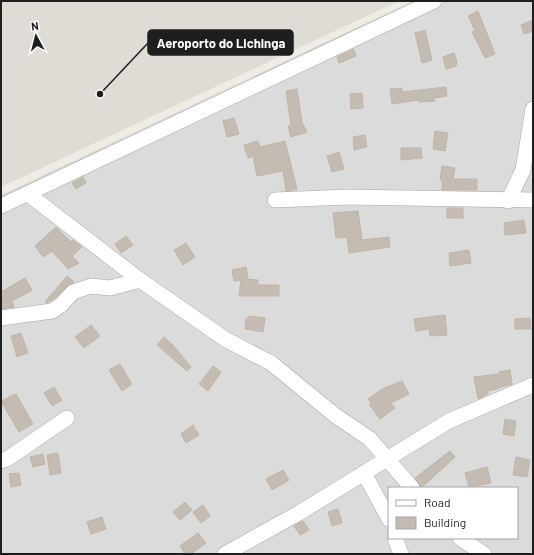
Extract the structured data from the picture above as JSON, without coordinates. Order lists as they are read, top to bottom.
{
  "places": ["Aeroporto do Lichinga"],
  "legend": ["Road", "Building"],
  "north": "top"
}
